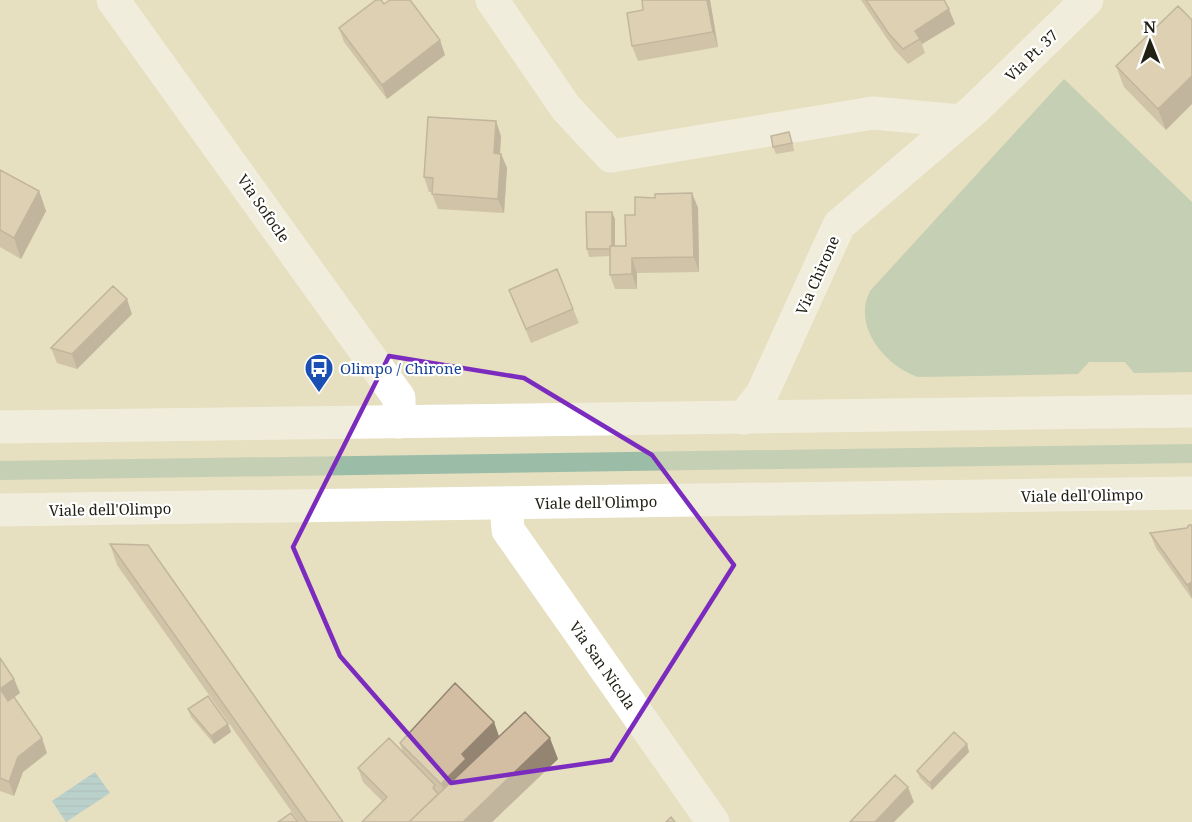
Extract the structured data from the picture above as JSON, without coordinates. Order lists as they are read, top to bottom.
{
  "streets": {
    "street": [
      "Via Pt. 37",
      "Via Sofocle",
      "Via Chirone",
      "Viale dell'Olimpo",
      "Via San Nicola"
    ]
  },
  "crossings": [
    ["Via Pt. 37", "Via Chirone"],
    ["Viale dell'Olimpo", "Via San Nicola"]
  ],
  "places": {
    "bus stop": ["Olimpo / Chirone"]
  },
  "north": "top"
}
